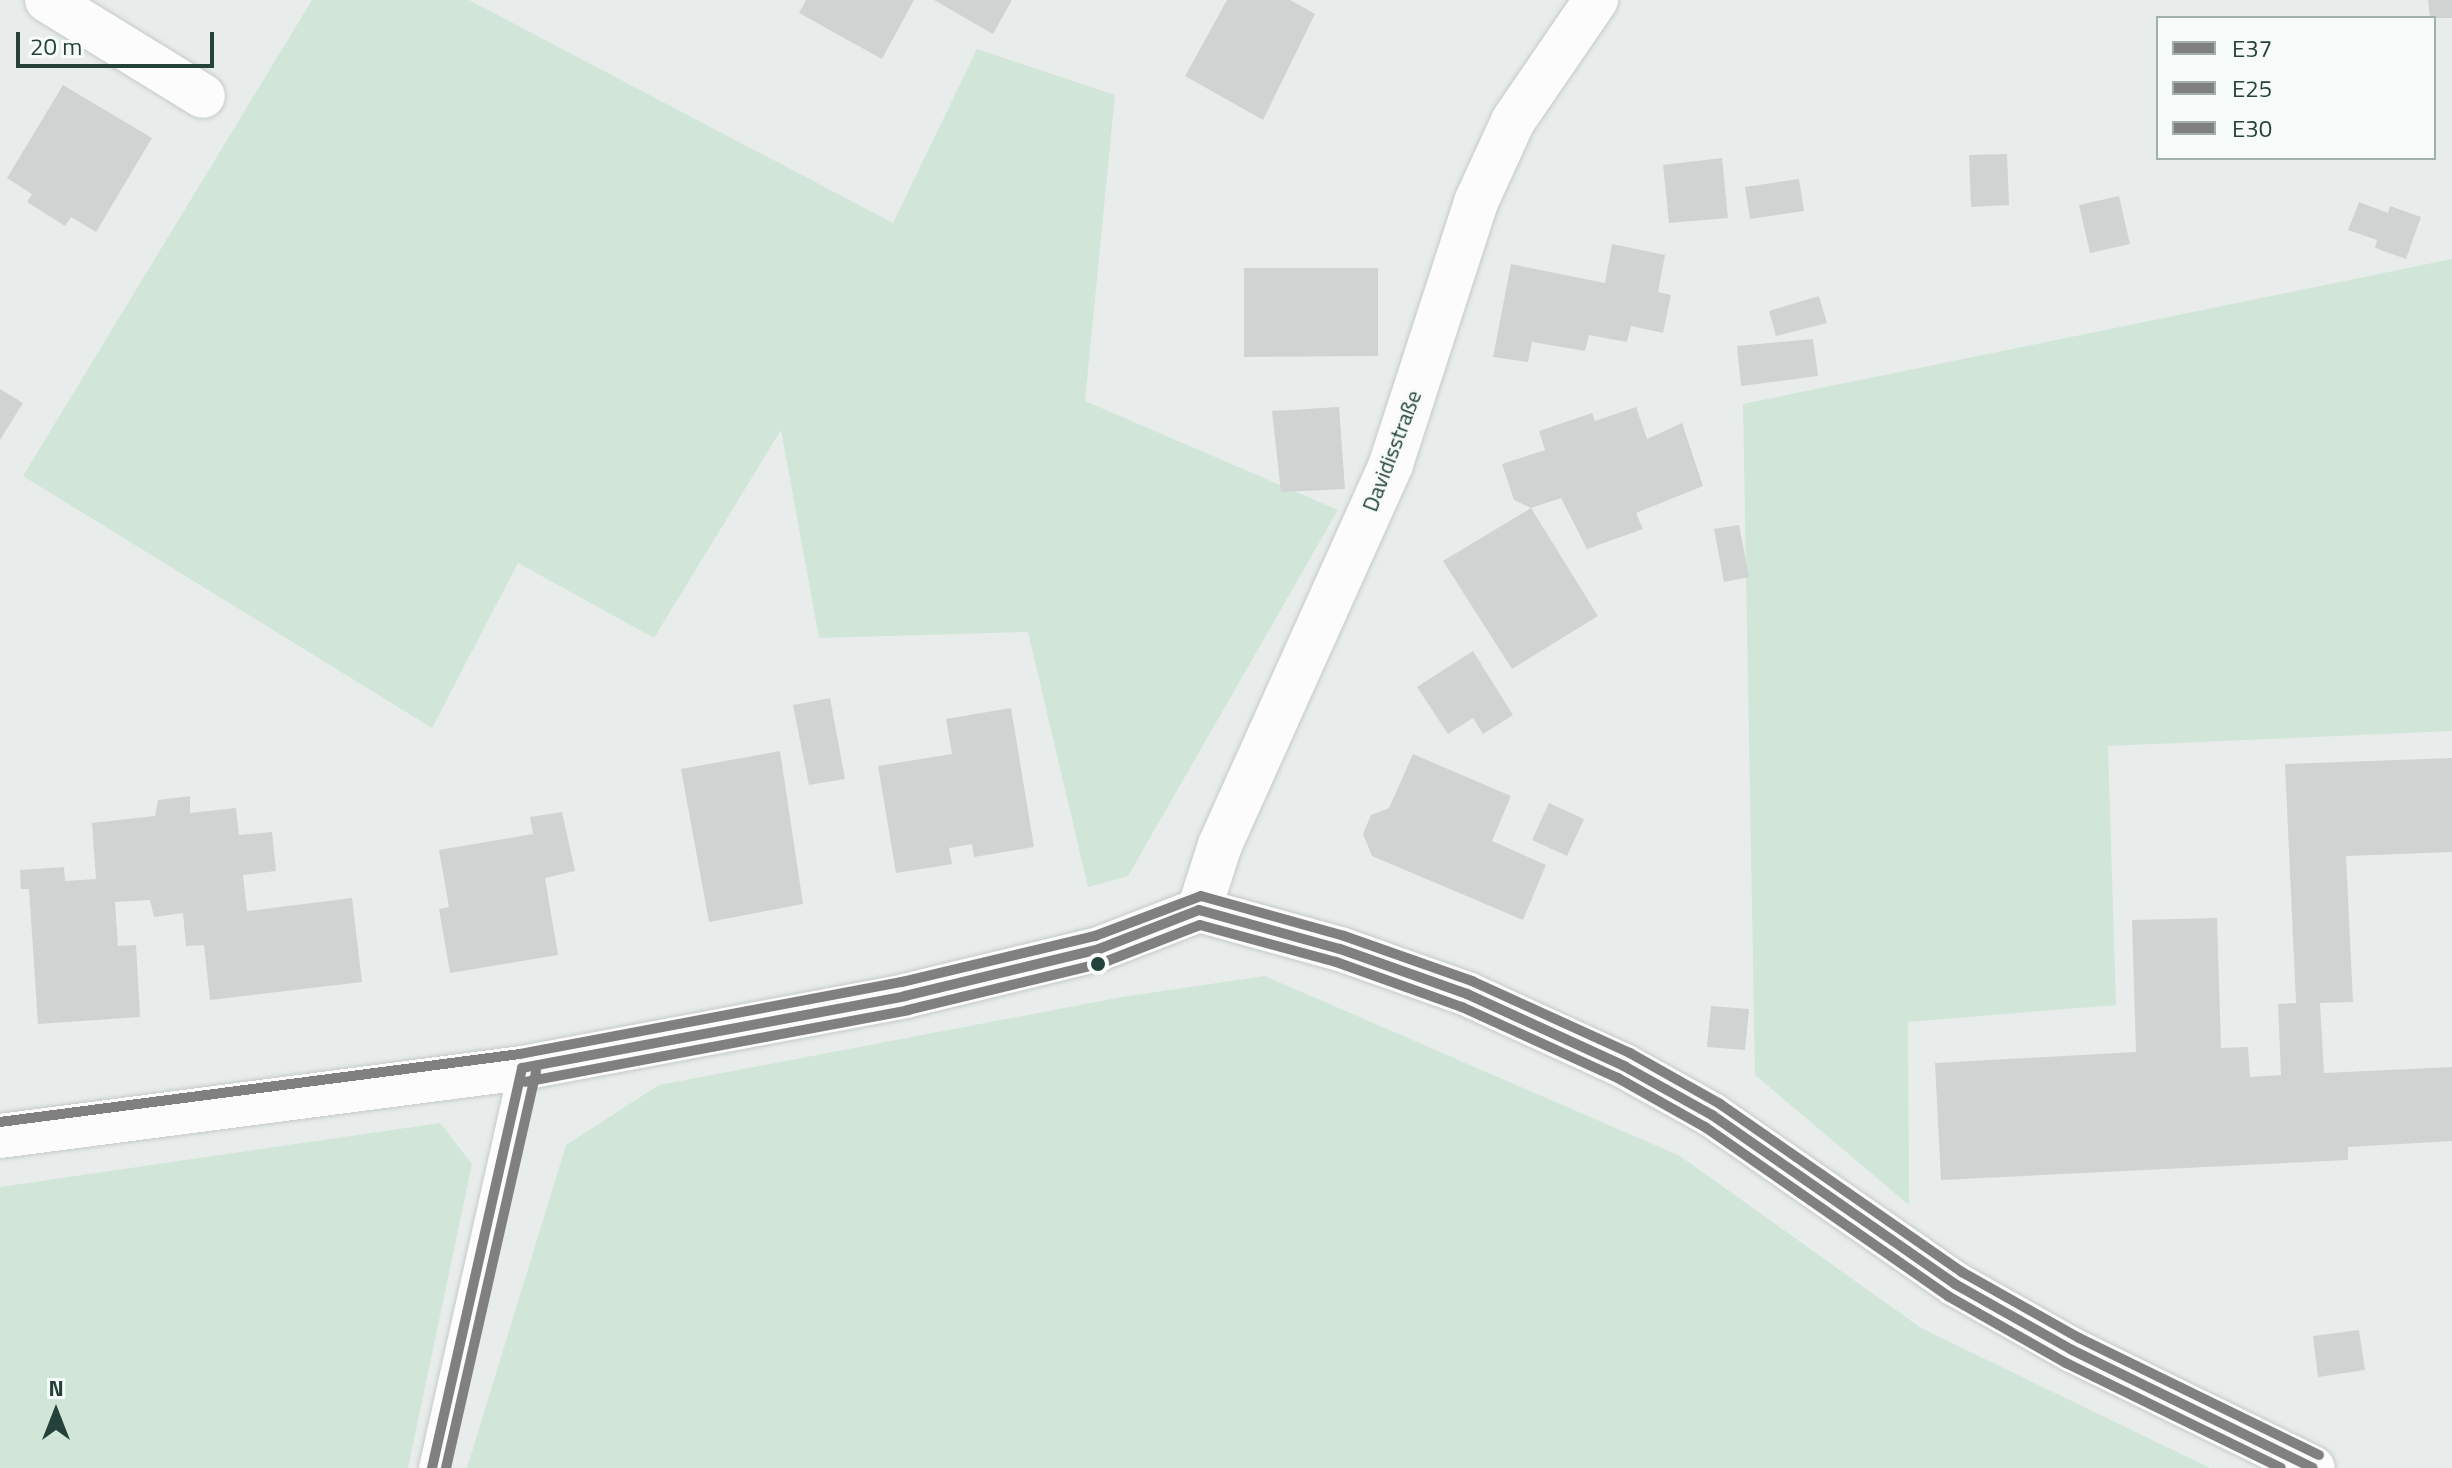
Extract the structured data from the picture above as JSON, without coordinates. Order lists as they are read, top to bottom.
{
  "streets": {
    "street": ["Davidisstraße"]
  },
  "lines": ["transit line E30", "transit line E37", "transit line E25"],
  "legend": ["E37", "E25", "E30"],
  "scale_bar": "20 m",
  "north": "top"
}
